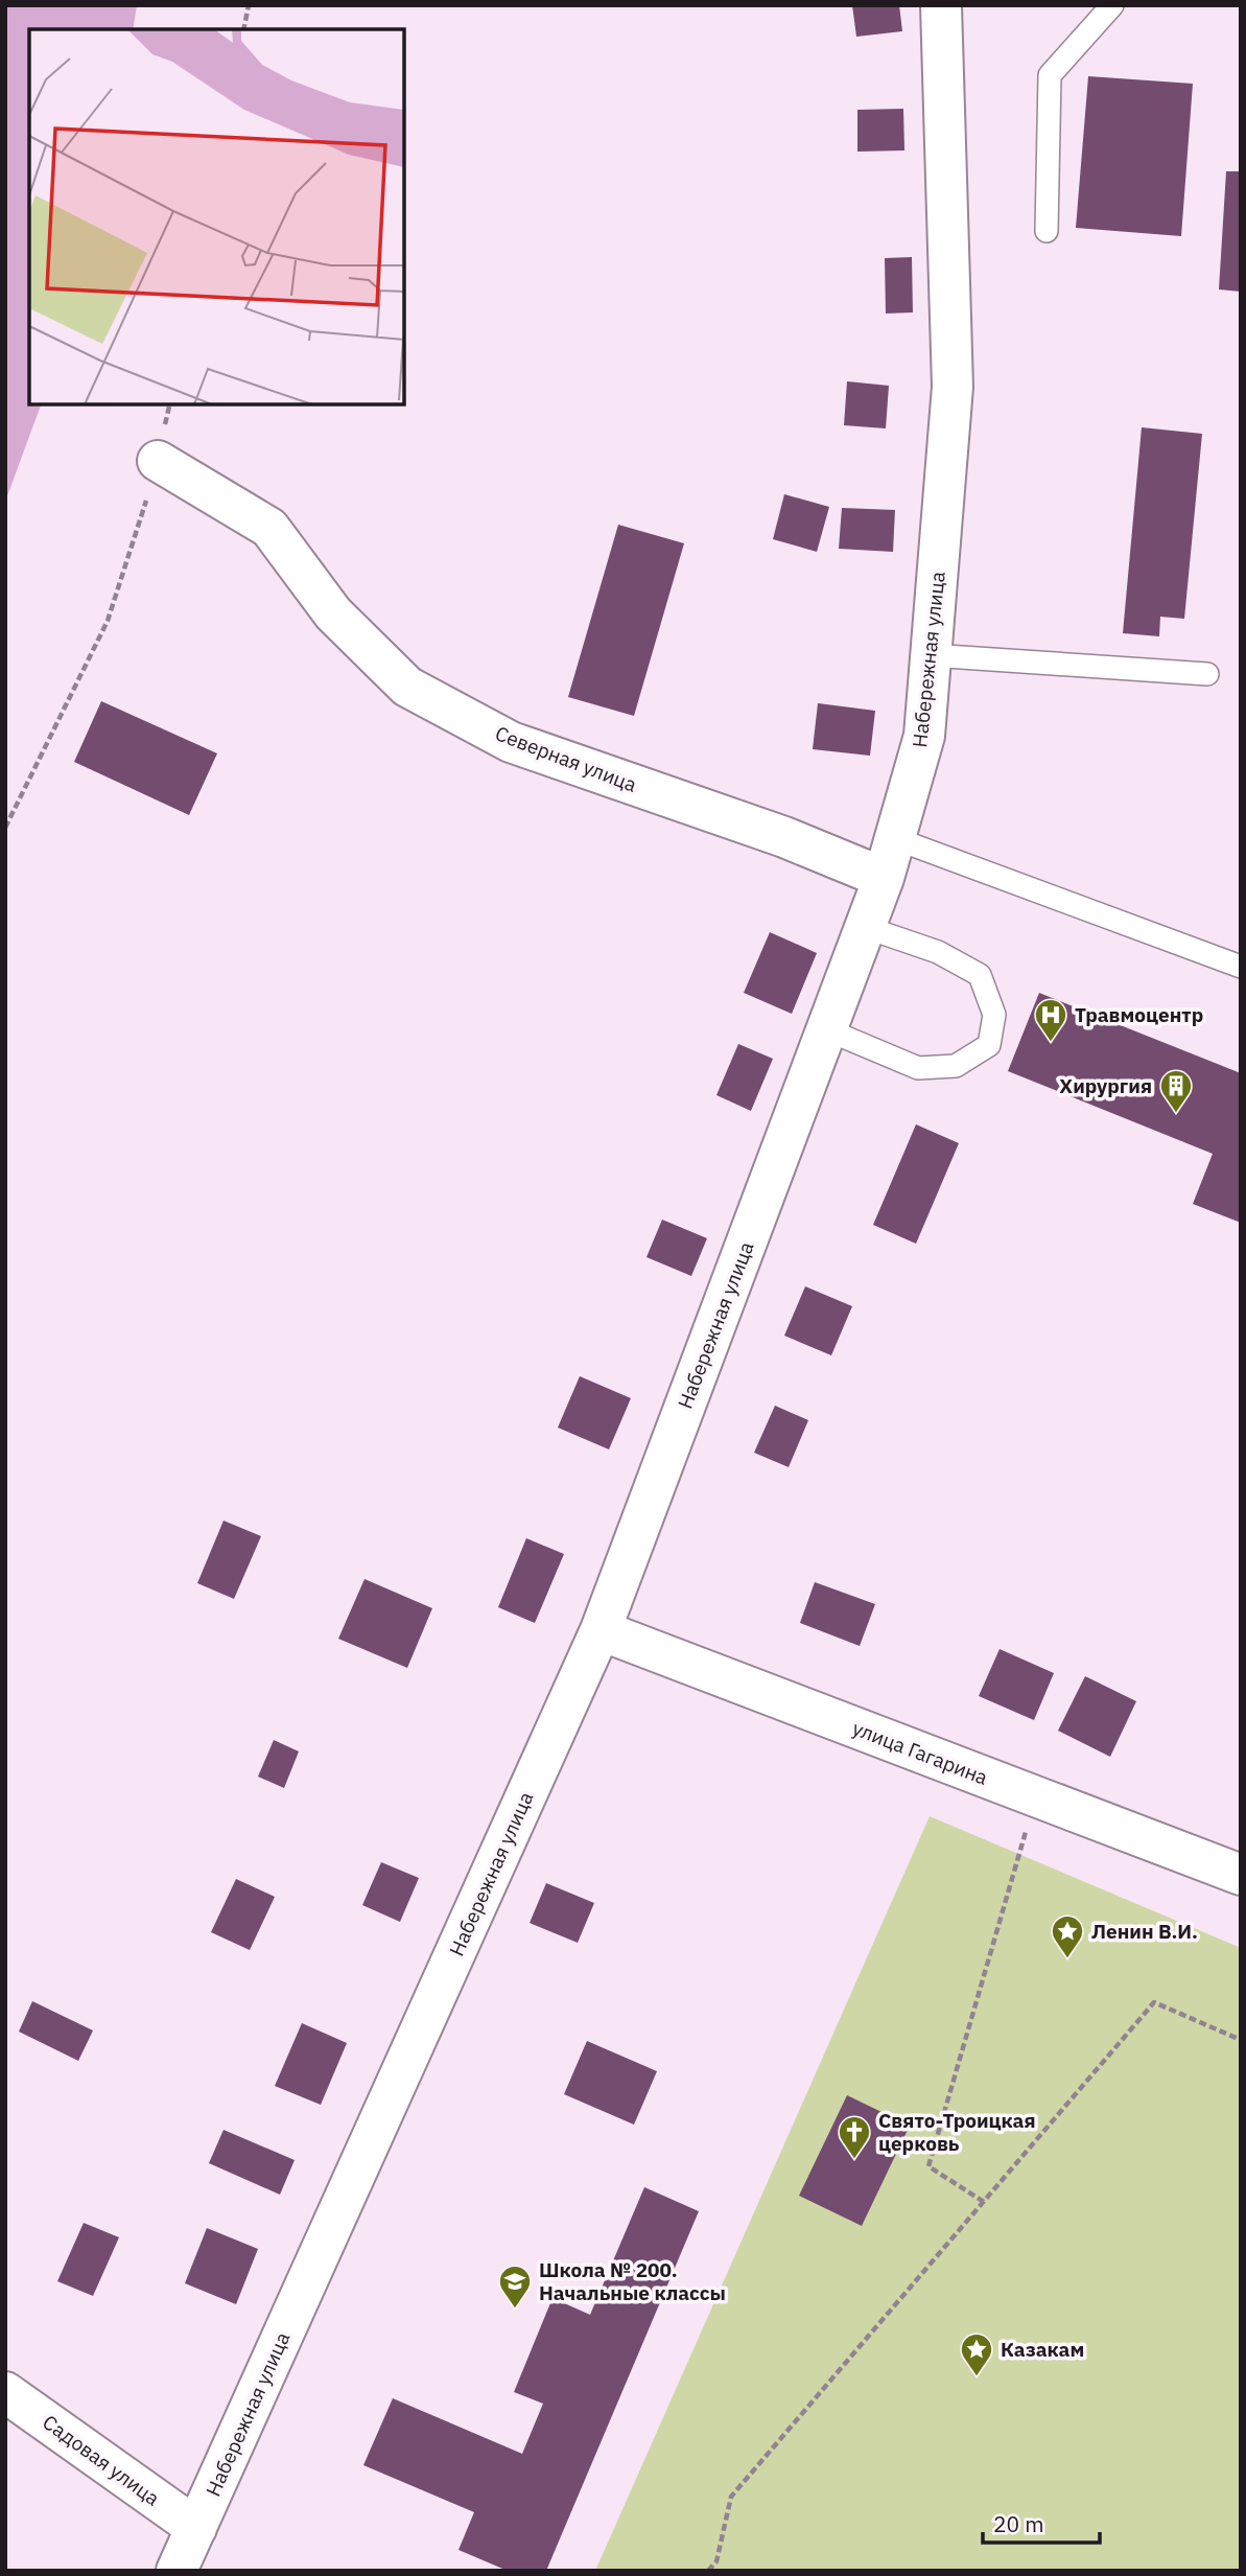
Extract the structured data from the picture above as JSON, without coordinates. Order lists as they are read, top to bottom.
{
  "streets": {
    "street": [
      "Набережная улица",
      "Северная улица",
      "улица Гагарина",
      "Садовая улица"
    ]
  },
  "crossings": [
    ["Набережная улица", "Северная улица"],
    ["Набережная улица", "улица Гагарина"],
    ["Набережная улица", "Садовая улица"]
  ],
  "places": {
    "hospital": ["Травмоцентр"],
    "building": ["Хирургия"],
    "place": ["Ленин В.И.", "Казакам"],
    "church": ["Свято-Троицкая церковь"],
    "school or university": ["Школа № 200. Начальные классы"]
  },
  "scale_bar": "20 m"
}
